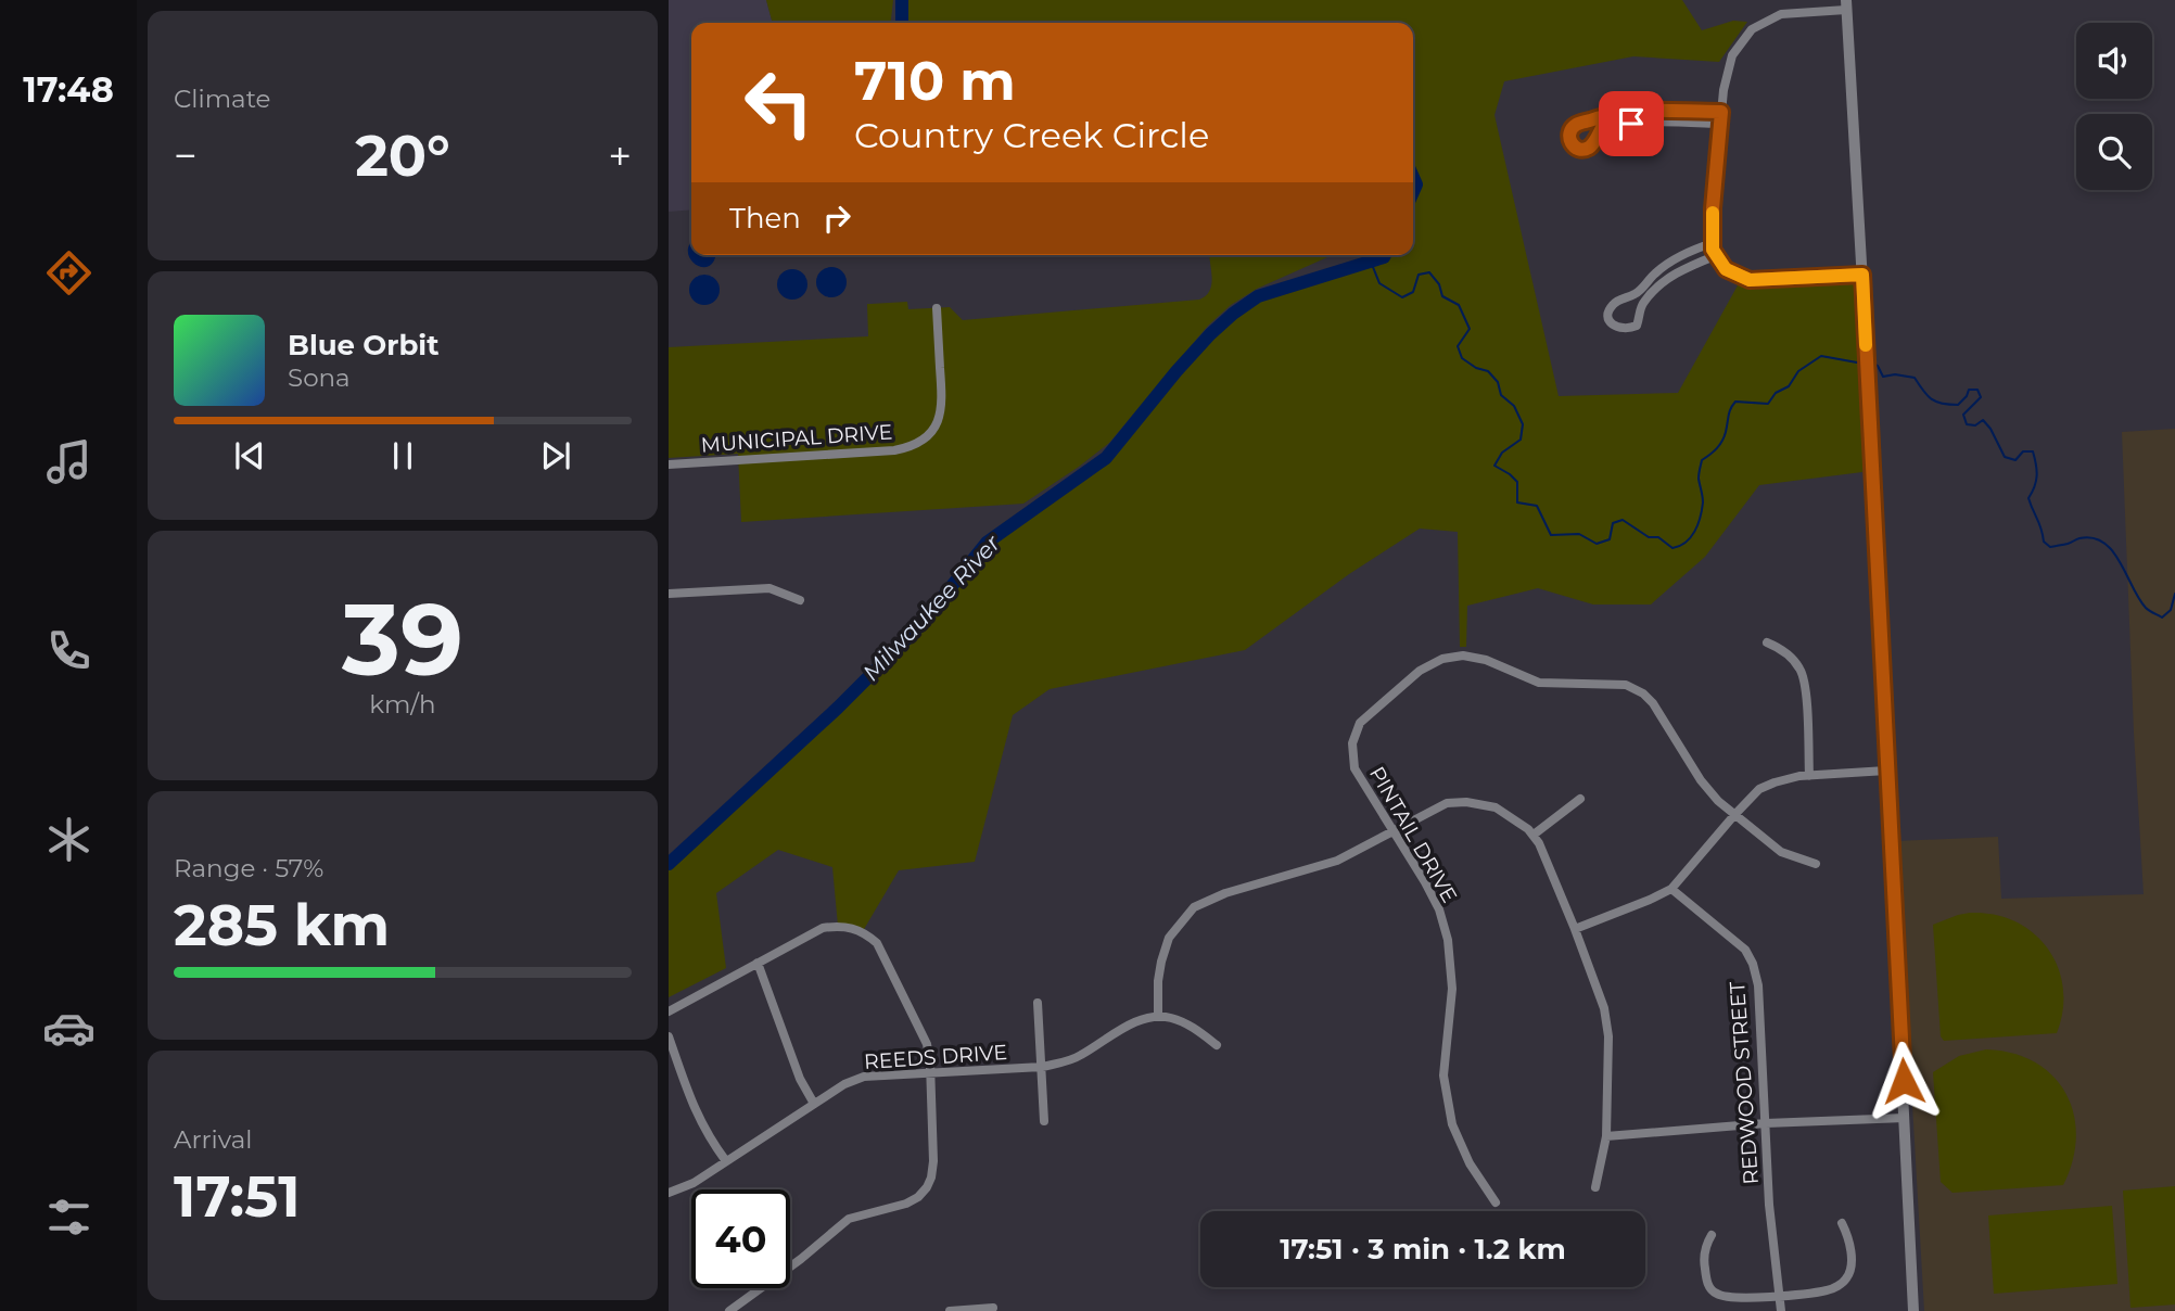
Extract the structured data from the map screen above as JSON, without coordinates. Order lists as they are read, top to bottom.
{
  "streets": {
    "street": [
      "MUNICIPAL DRIVE",
      "PINTAIL DRIVE",
      "REEDS DRIVE",
      "REDWOOD STREET"
    ]
  },
  "water": ["Milwaukee River"],
  "page": {
    "tabs": "17:48",
    "tile": [
      "Climate",
      ["39", "km/h"],
      ["Range · 57%", "285 km"],
      ["Arrival", "17:51"]
    ],
    "turn": ["710 m", "Country Creek Circle"],
    "heat": ["−", "20°", "+"],
    "then": "Then",
    "song": ["Blue Orbit", "Sona"],
    "limit": "40",
    "trip": "17:51 · 3 min · 1.2 km"
  }
}
